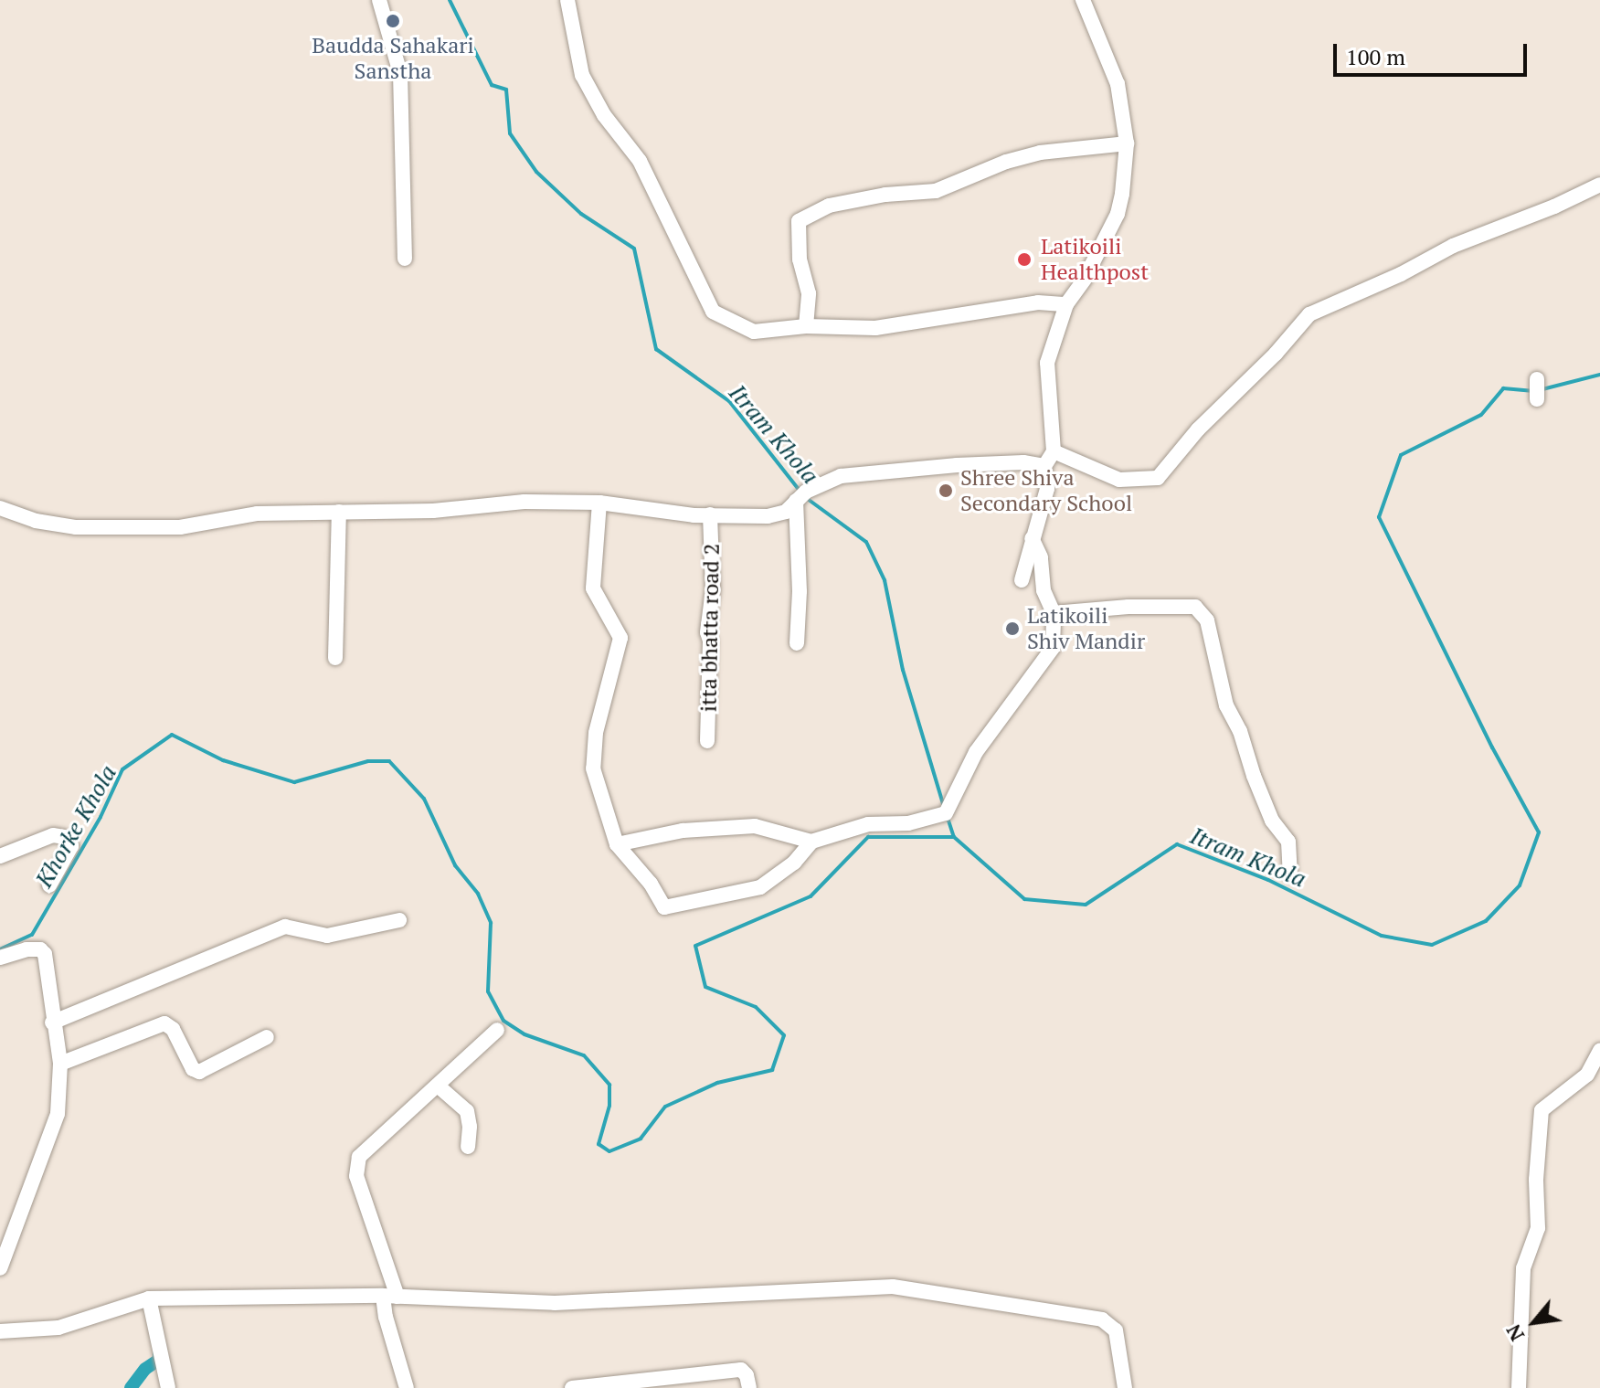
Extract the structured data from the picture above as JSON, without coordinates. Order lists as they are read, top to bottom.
{
  "streets": {
    "street": ["itta bhatta road 2"]
  },
  "water": ["Itram Khola", "Khorke Khola"],
  "places": [
    "Baudda Sahakari Sanstha",
    "Latikoili Healthpost",
    "Shree Shiva Secondary School",
    "Latikoili Shiv Mandir"
  ],
  "scale_bar": "100 m",
  "north": "bottom left"
}
